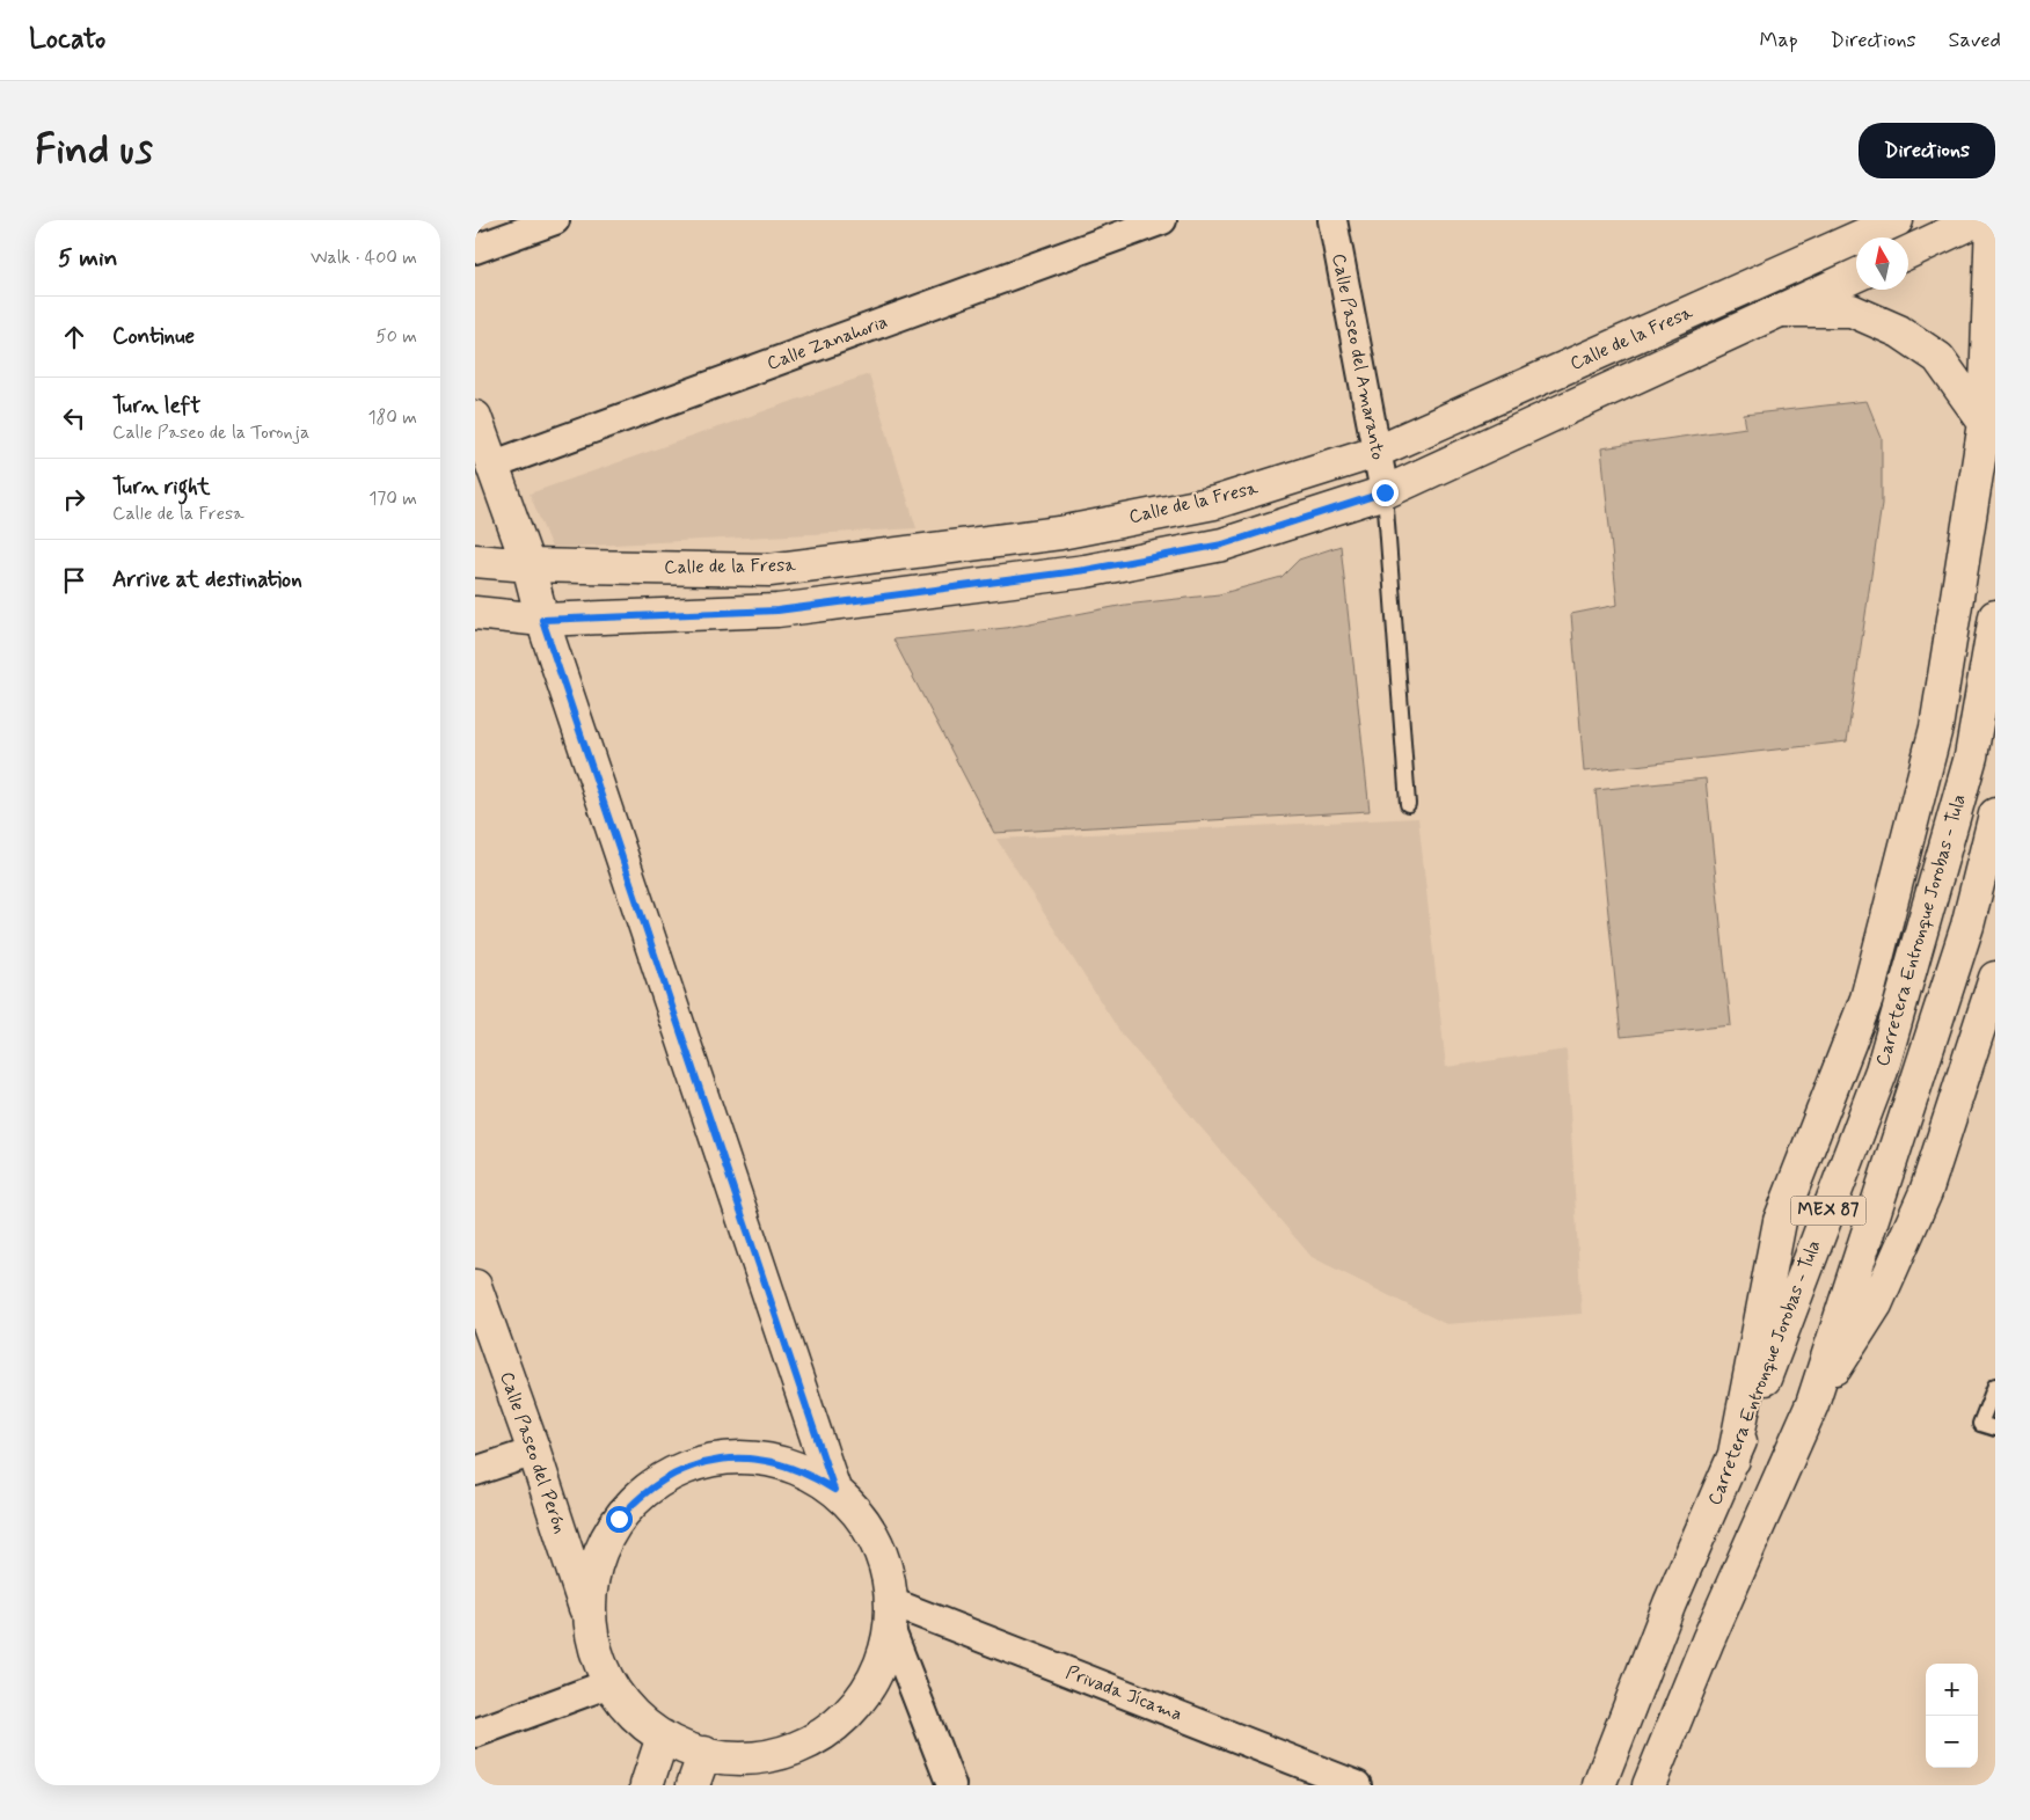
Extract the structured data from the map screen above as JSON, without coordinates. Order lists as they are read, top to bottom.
{
  "streets": {
    "street": [
      "Calle de la Fresa",
      "Calle Zanahoria",
      "Calle Paseo del Amaranto",
      "Carretera Entronque Jorobas - Tula",
      "MEX 87",
      "Calle Paseo del Perón",
      "Privada Jícama"
    ]
  },
  "crossings": [
    ["Calle de la Fresa", "Calle Paseo del Amaranto"]
  ],
  "north": "top",
  "page": {
    "header": "Locato",
    "nav": ["Map", "Directions", "Saved"],
    "buttons": "Directions",
    "title": "Find us",
    "heading": ["5 min", "Walk · 400 m"],
    "list": [
      ["Continue", "50 m"],
      ["Turn left", "Calle Paseo de la Toronja", "180 m"],
      ["Turn right", "Calle de la Fresa", "170 m"],
      "Arrive at destination"
    ],
    "map_buttons": ["+", "−"]
  }
}
